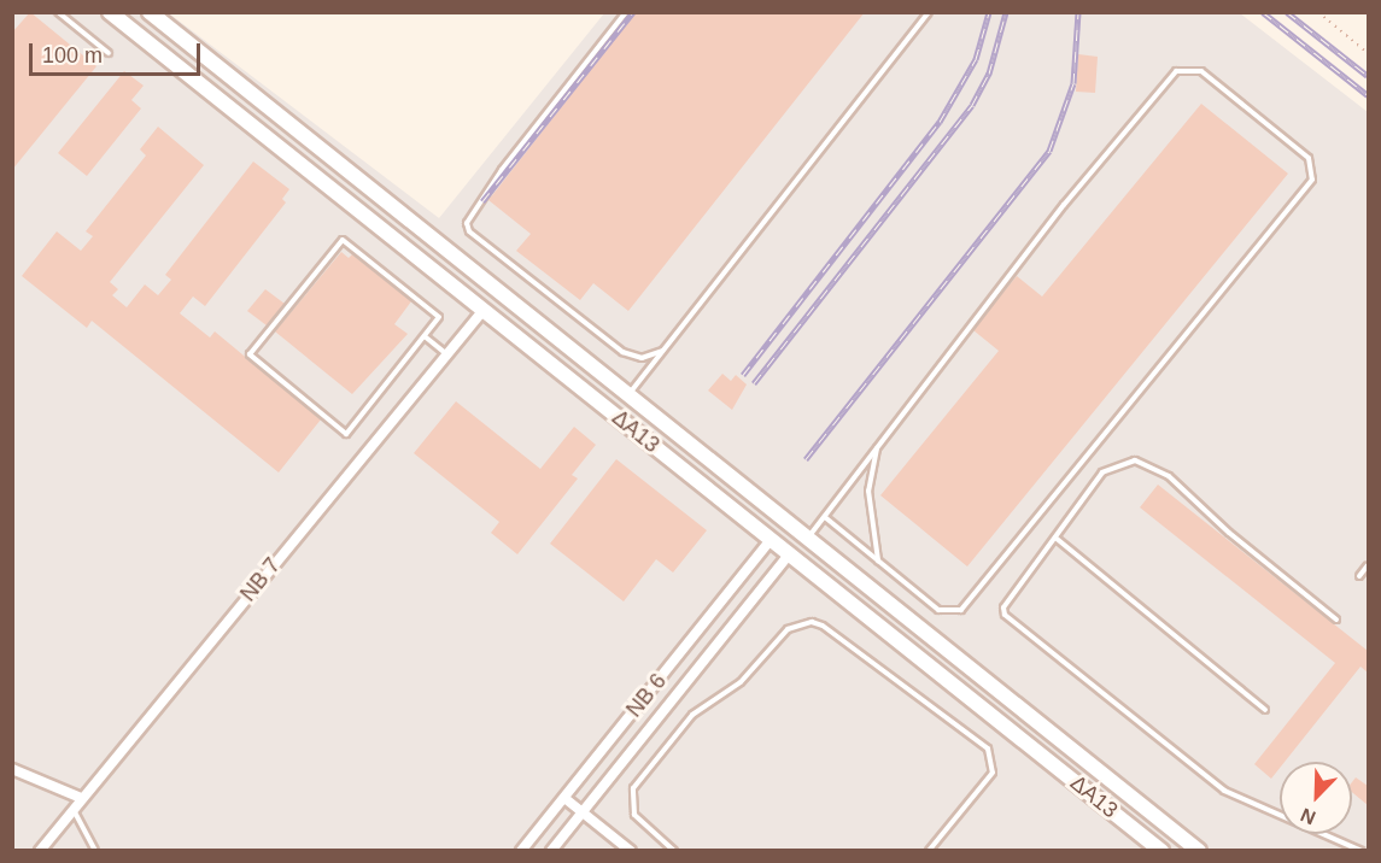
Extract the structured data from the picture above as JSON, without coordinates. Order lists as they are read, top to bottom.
{
  "streets": {
    "street": ["ΔΑ13", "ΝΒ 7", "ΝΒ 6"]
  },
  "crossings": [
    ["ΔΑ13", "ΝΒ 7"],
    ["ΔΑ13", "ΝΒ 6"]
  ],
  "scale_bar": "100 m",
  "north": "bottom left"
}
